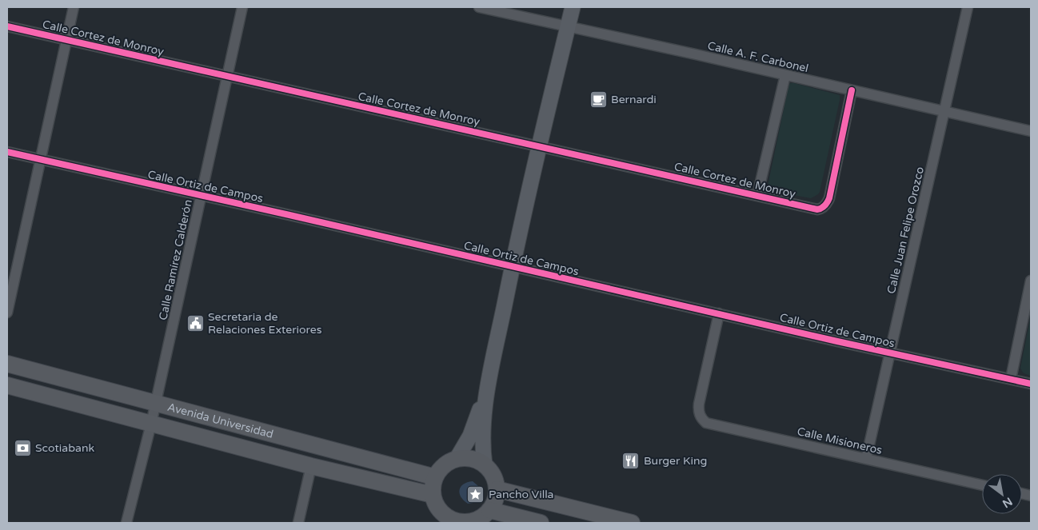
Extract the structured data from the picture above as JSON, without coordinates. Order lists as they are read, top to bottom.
{
  "streets": {
    "main road": ["Avenida Universidad"],
    "street": [
      "Calle Cortez de Monroy",
      "Calle A. F. Carbonel",
      "Calle Ortiz de Campos",
      "Calle Juan Felipe Orozco",
      "Calle Ramírez Calderón",
      "Calle Misioneros"
    ]
  },
  "crossings": [
    ["Calle Cortez de Monroy", "Calle A. F. Carbonel"],
    ["Calle Cortez de Monroy", "Calle Ramírez Calderón"],
    ["Calle A. F. Carbonel", "Calle Juan Felipe Orozco"],
    ["Calle Ortiz de Campos", "Calle Juan Felipe Orozco"],
    ["Calle Ortiz de Campos", "Calle Ramírez Calderón"],
    ["Calle Ortiz de Campos", "Calle Misioneros"],
    ["Calle Juan Felipe Orozco", "Calle Misioneros"],
    ["Calle Ramírez Calderón", "Avenida Universidad"]
  ],
  "places": {
    "cafe": ["Bernardi"],
    "public building": ["Secretaria de Relaciones Exteriores"],
    "bank": ["Scotiabank"],
    "restaurant": ["Burger King"],
    "place": ["Pancho Villa"]
  },
  "north": "bottom right"
}
